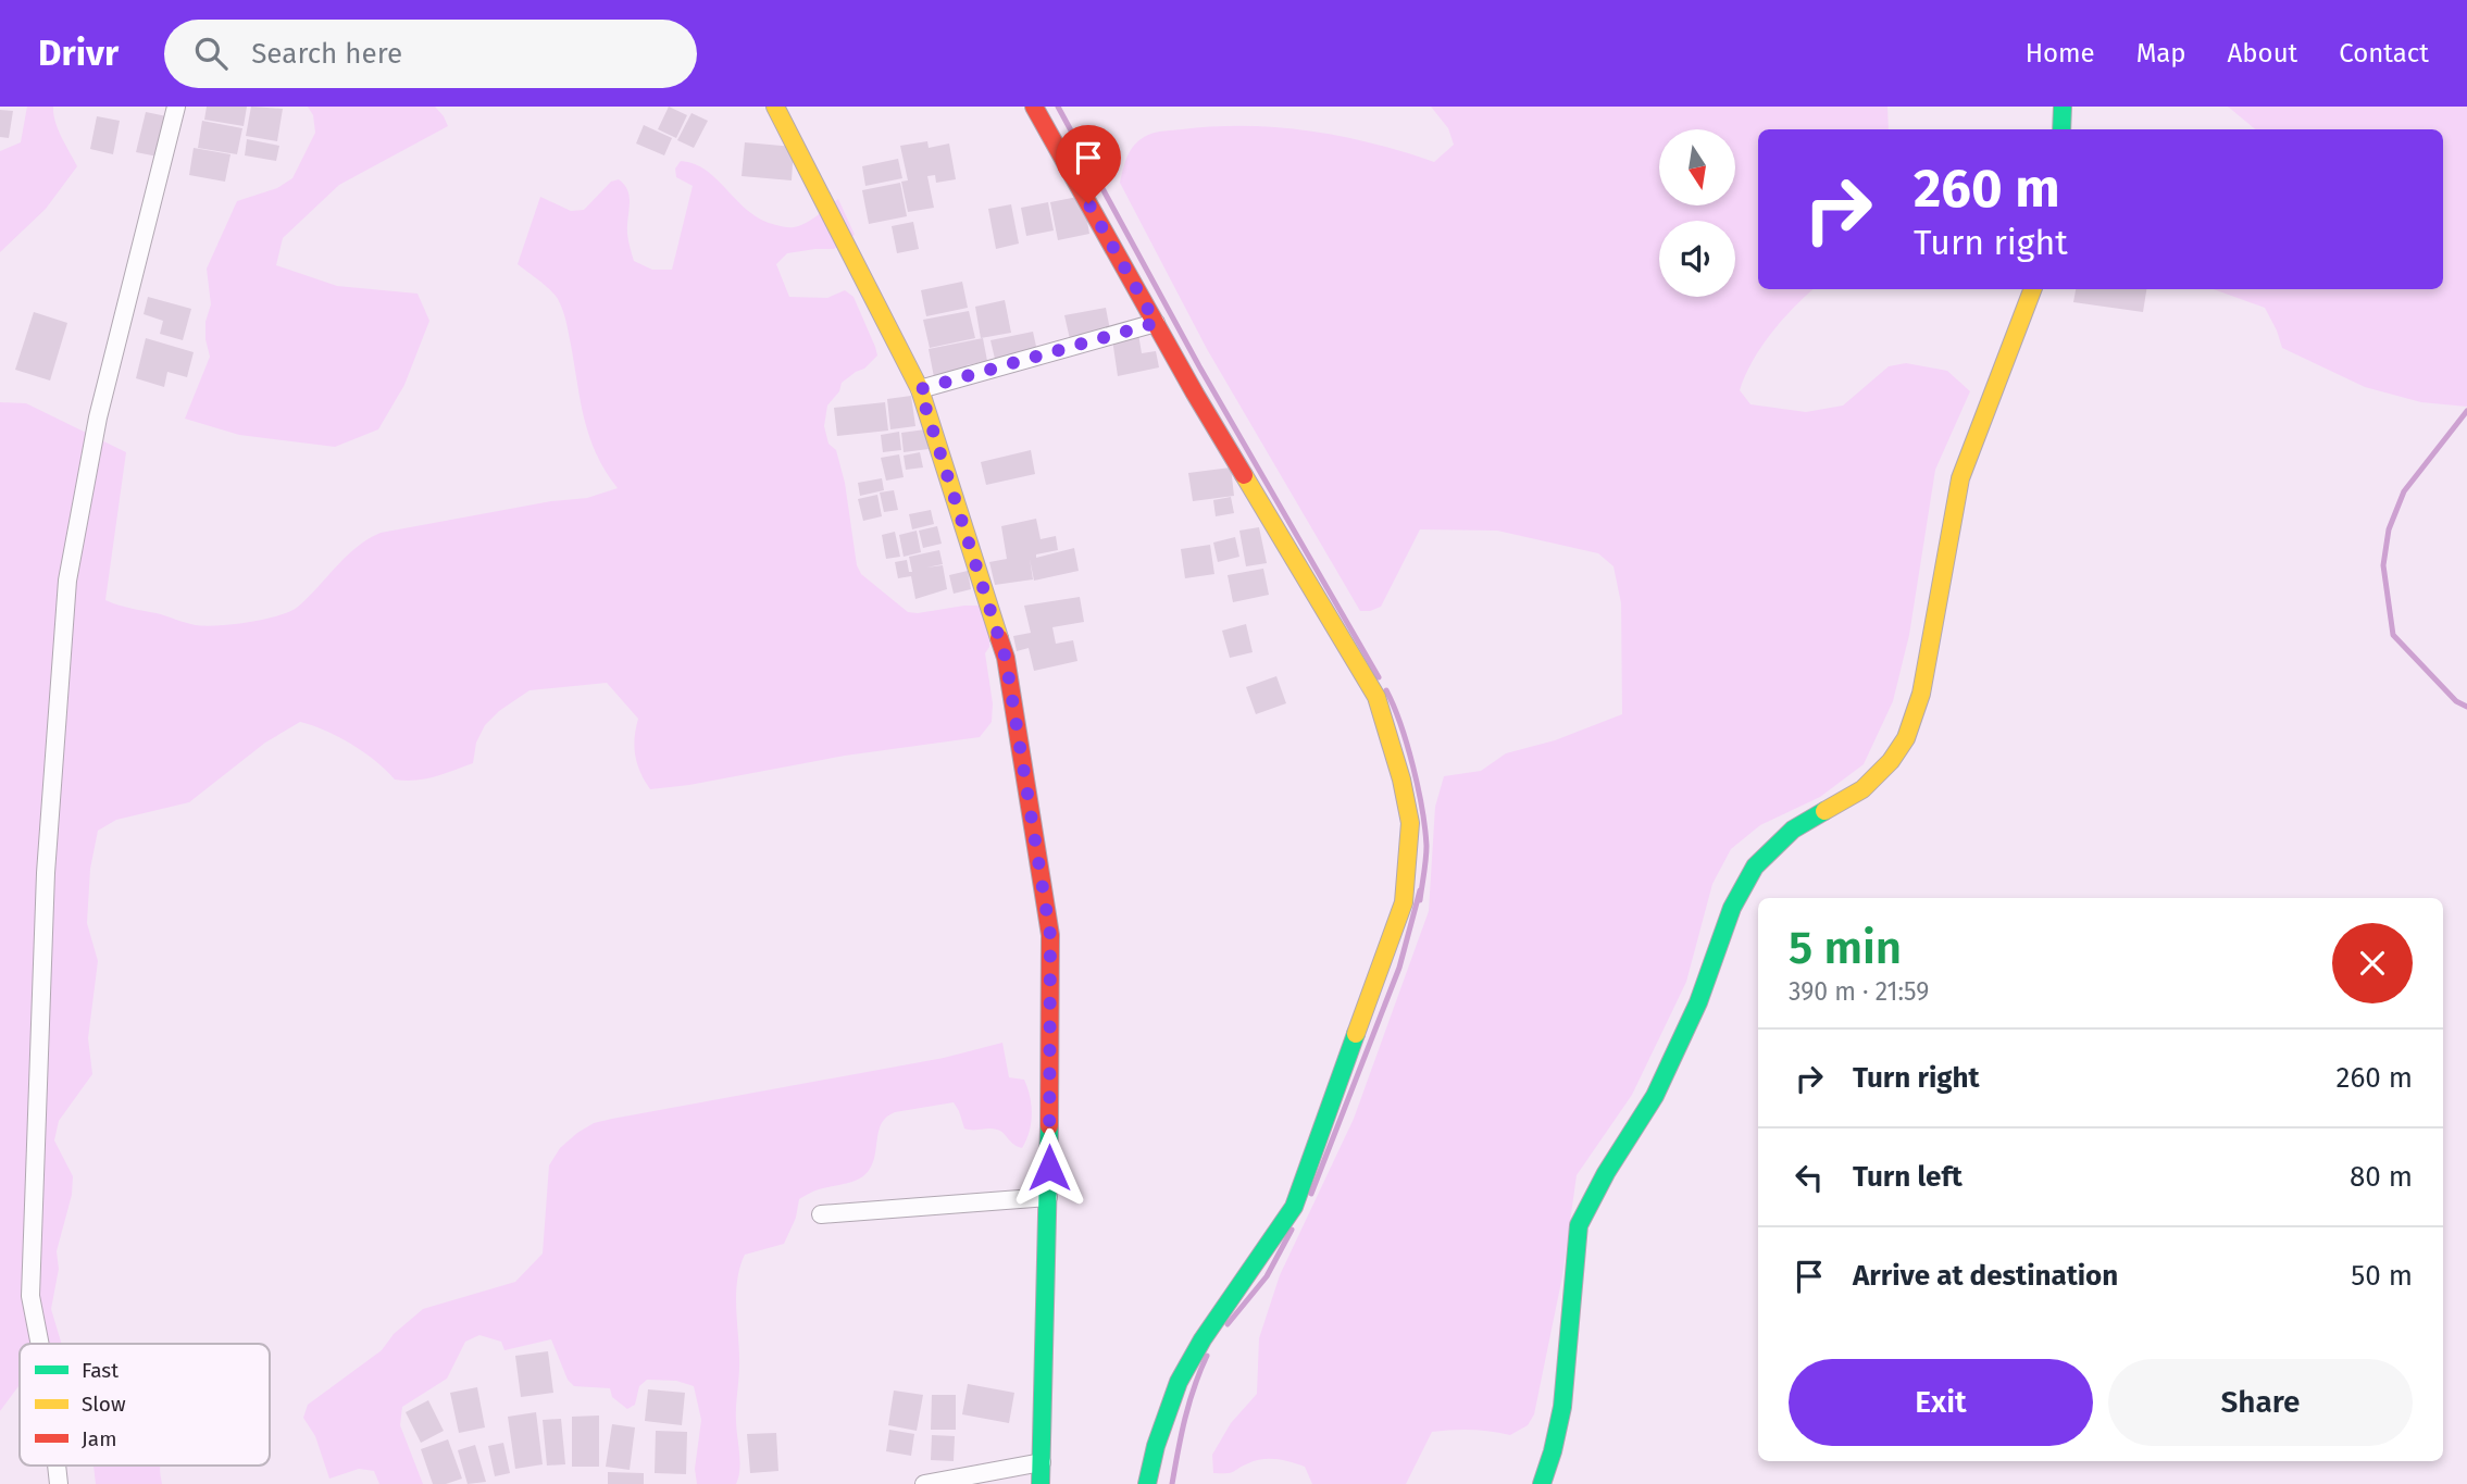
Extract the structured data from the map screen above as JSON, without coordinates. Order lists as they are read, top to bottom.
{
  "legend": ["Fast", "Slow", "Jam"],
  "north": "bottom",
  "page": {
    "header": "Drivr",
    "search": "Search here",
    "nav": [
      "Home",
      "Map",
      "About",
      "Contact"
    ],
    "turn": ["260 m", "Turn right"],
    "heading": ["5 min", "390 m · 21:59"],
    "list": [
      {
        "name": "Turn right",
        "value": "260 m"
      },
      {
        "name": "Turn left",
        "value": "80 m"
      },
      {
        "name": "Arrive at destination",
        "value": "50 m"
      }
    ],
    "buttons": ["Exit", "Share"]
  }
}
